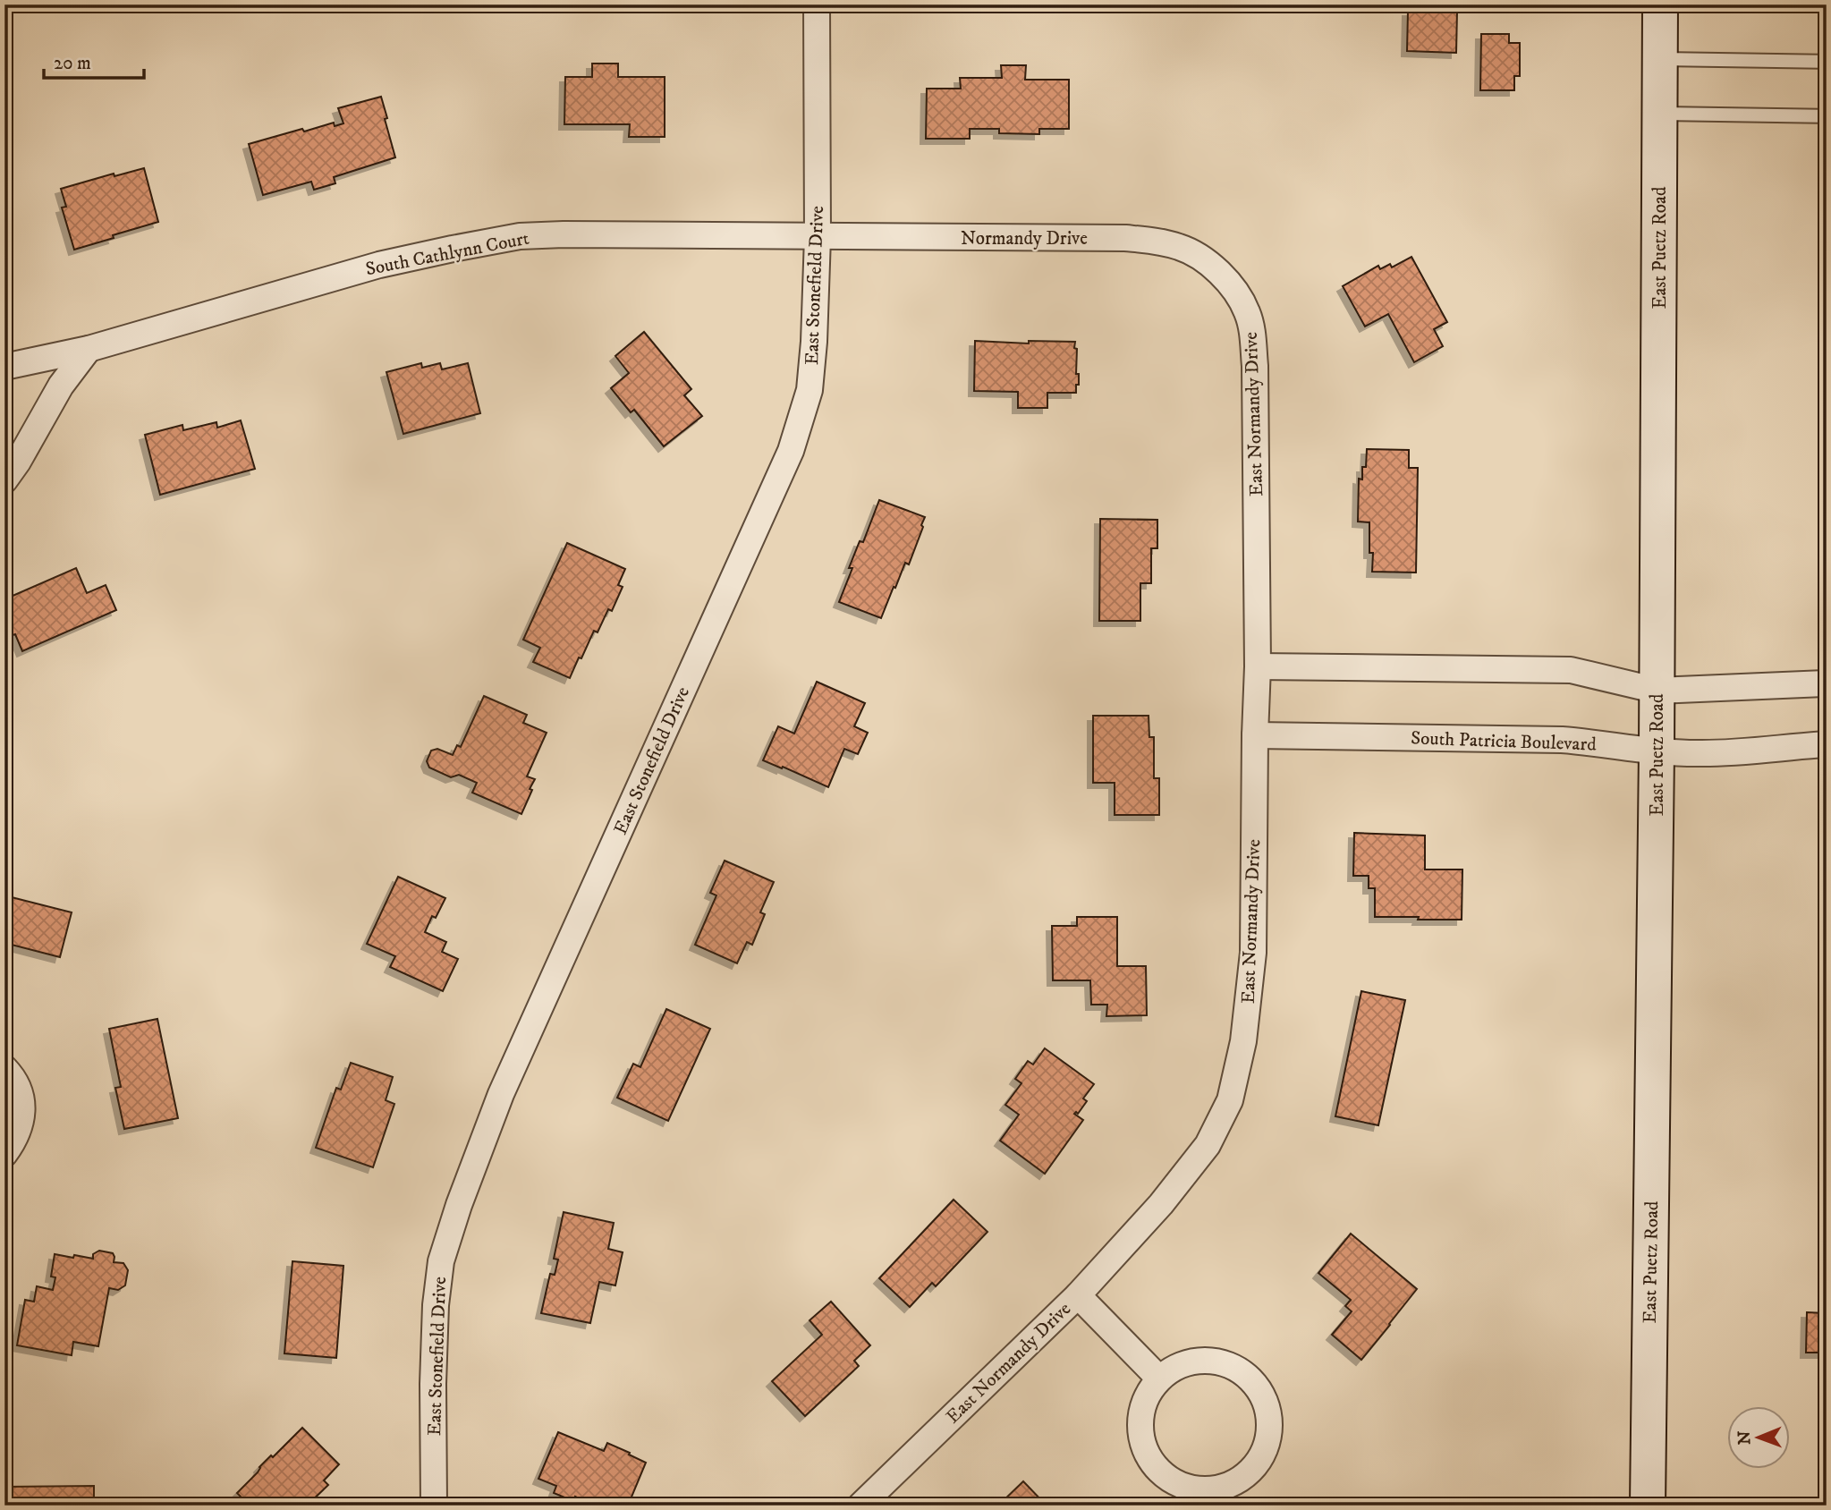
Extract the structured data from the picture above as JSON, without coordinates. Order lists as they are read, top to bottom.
{
  "streets": {
    "street": [
      "Normandy Drive",
      "East Puetz Road",
      "South Cathlynn Court",
      "East Stonefield Drive",
      "East Normandy Drive",
      "South Patricia Boulevard"
    ]
  },
  "crossings": [
    ["Normandy Drive", "South Cathlynn Court"],
    ["Normandy Drive", "East Stonefield Drive"],
    ["Normandy Drive", "East Normandy Drive"],
    ["East Puetz Road", "South Patricia Boulevard"],
    ["South Cathlynn Court", "East Stonefield Drive"],
    ["East Normandy Drive", "South Patricia Boulevard"]
  ],
  "scale_bar": "20 m",
  "north": "left"
}
